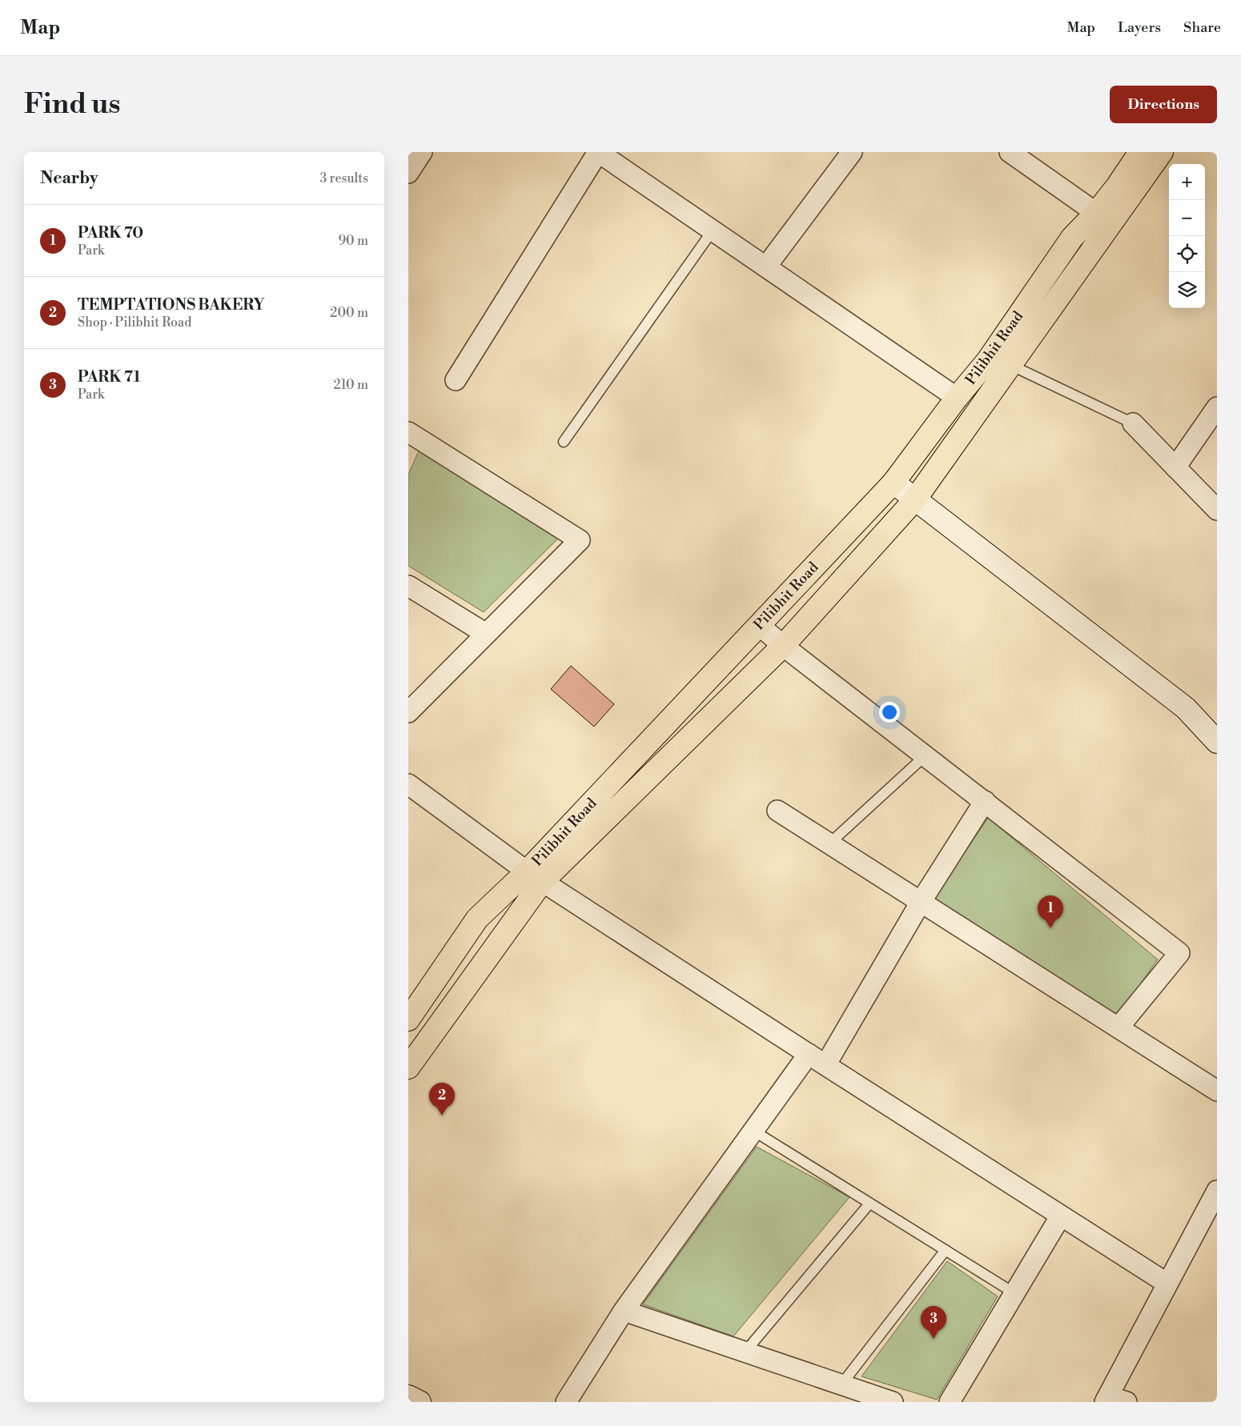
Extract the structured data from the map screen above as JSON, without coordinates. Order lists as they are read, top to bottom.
{
  "streets": {
    "highway": ["Pilibhit Road"]
  },
  "page": {
    "header": "Map",
    "nav": ["Map", "Layers", "Share"],
    "buttons": "Directions",
    "title": "Find us",
    "heading": ["Nearby", "3 results"],
    "map_buttons": ["+", "−"],
    "list": [
      {
        "mark": "1",
        "name": "PARK 70",
        "note": "Park",
        "value": "90 m"
      },
      {
        "mark": "2",
        "name": "TEMPTATIONS BAKERY",
        "note": "Shop · Pilibhit Road",
        "value": "200 m"
      },
      {
        "mark": "3",
        "name": "PARK 71",
        "note": "Park",
        "value": "210 m"
      }
    ],
    "pins": ["1", "2", "3"]
  }
}
